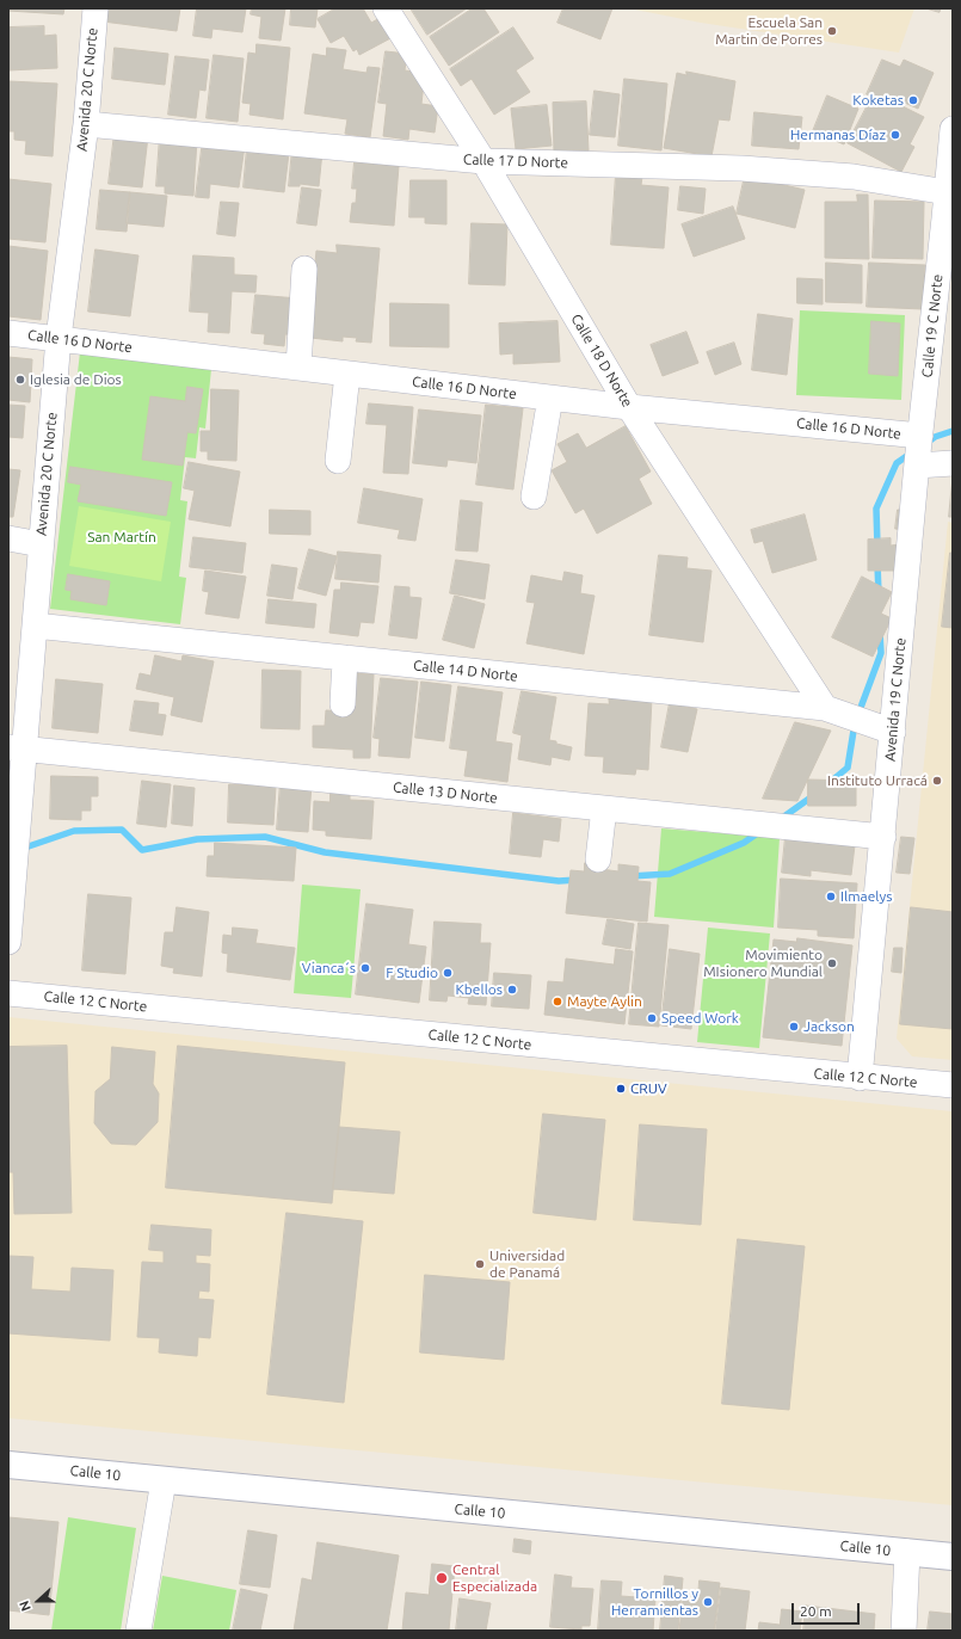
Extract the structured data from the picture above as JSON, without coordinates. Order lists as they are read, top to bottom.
{
  "streets": {
    "main road": ["Calle 10"],
    "street": [
      "Avenida 20 C Norte",
      "Calle 17 D Norte",
      "Calle 19 C Norte",
      "Calle 16 D Norte",
      "Calle 18 D Norte",
      "Calle 14 D Norte",
      "Avenida 19 C Norte",
      "Calle 13 D Norte",
      "Calle 12 C Norte"
    ]
  },
  "crossings": [
    ["Avenida 20 C Norte", "Calle 17 D Norte"],
    ["Avenida 20 C Norte", "Calle 16 D Norte"],
    ["Avenida 20 C Norte", "Calle 14 D Norte"],
    ["Avenida 20 C Norte", "Calle 13 D Norte"],
    ["Calle 17 D Norte", "Calle 19 C Norte"],
    ["Calle 17 D Norte", "Calle 18 D Norte"],
    ["Calle 19 C Norte", "Calle 16 D Norte"],
    ["Calle 19 C Norte", "Avenida 19 C Norte"],
    ["Calle 16 D Norte", "Calle 18 D Norte"],
    ["Calle 18 D Norte", "Calle 14 D Norte"],
    ["Calle 14 D Norte", "Avenida 19 C Norte"],
    ["Avenida 19 C Norte", "Calle 13 D Norte"],
    ["Avenida 19 C Norte", "Calle 12 C Norte"]
  ],
  "parks": ["San Martín"],
  "places": [
    "Escuela San Martin de Porres",
    "Koketas",
    "Hermanas Díaz",
    "Iglesia de Dios",
    "Instituto Urracá",
    "Ilmaelys",
    "Movimiento MIsionero Mundial",
    "Vianca´s",
    "F Studio",
    "Kbellos",
    "Mayte Aylin",
    "Speed Work",
    "Jackson",
    "CRUV",
    "Universidad de Panamá",
    "Central Especializada",
    "Tornillos y Herramientas"
  ],
  "scale_bar": "20 m",
  "north": "left"
}
